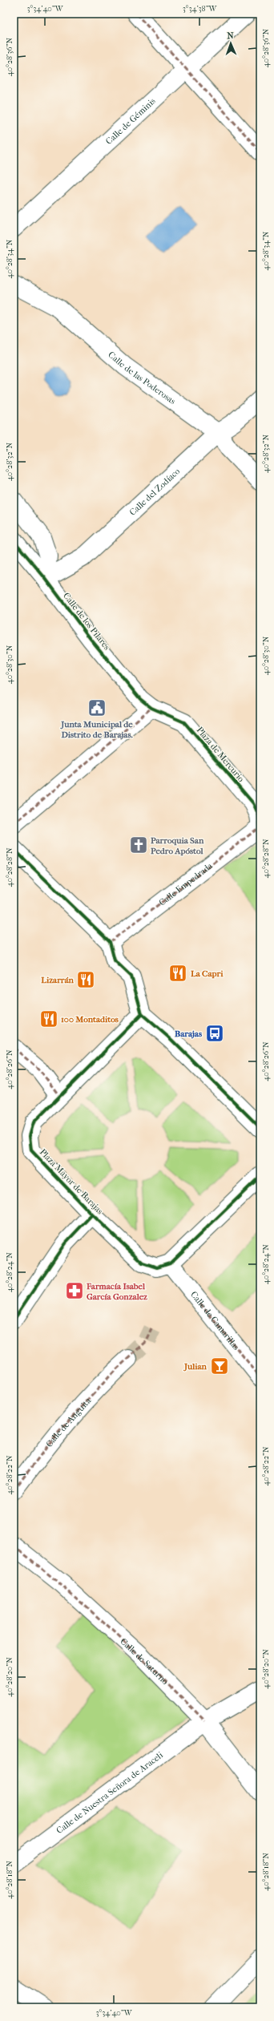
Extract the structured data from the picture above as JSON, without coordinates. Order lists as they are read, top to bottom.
{
  "streets": {
    "street": [
      "Calle de Géminis",
      "Calle de las Poderosas",
      "Calle del Zodíaco",
      "Calle de los Pilares",
      "Plaza de Mercurio",
      "Calle Empedrada",
      "Plaza Mayor de Barajas",
      "Calle de Camarillas",
      "Calle de Anguita",
      "Calle de Saturno",
      "Calle de Nuestra Señora de Araceli"
    ]
  },
  "crossings": [
    ["Calle de las Poderosas", "Calle del Zodíaco"],
    ["Calle del Zodíaco", "Calle de los Pilares"],
    ["Calle de los Pilares", "Plaza de Mercurio"],
    ["Plaza de Mercurio", "Calle Empedrada"],
    ["Plaza Mayor de Barajas", "Calle de Camarillas"],
    ["Calle de Saturno", "Calle de Nuestra Señora de Araceli"]
  ],
  "places": {
    "public building": ["Junta Municipal de Distrito de Barajas."],
    "church": ["Parroquia San Pedro Apóstol"],
    "restaurant": ["La Capri", "Lizarrán", "100 Montaditos"],
    "bus stop": ["Barajas"],
    "pharmacy": ["Farmacía Isabel García Gonzalez"],
    "bar": ["Julian"]
  },
  "north": "top",
  "coordinates": [
    "3°34'40\"W",
    "3°34'38\"W",
    "40°28'36\"N",
    "40°28'34\"N",
    "40°28'32\"N",
    "40°28'30\"N",
    "40°28'28\"N",
    "40°28'26\"N",
    "40°28'24\"N",
    "40°28'22\"N",
    "40°28'20\"N",
    "40°28'18\"N"
  ]
}
